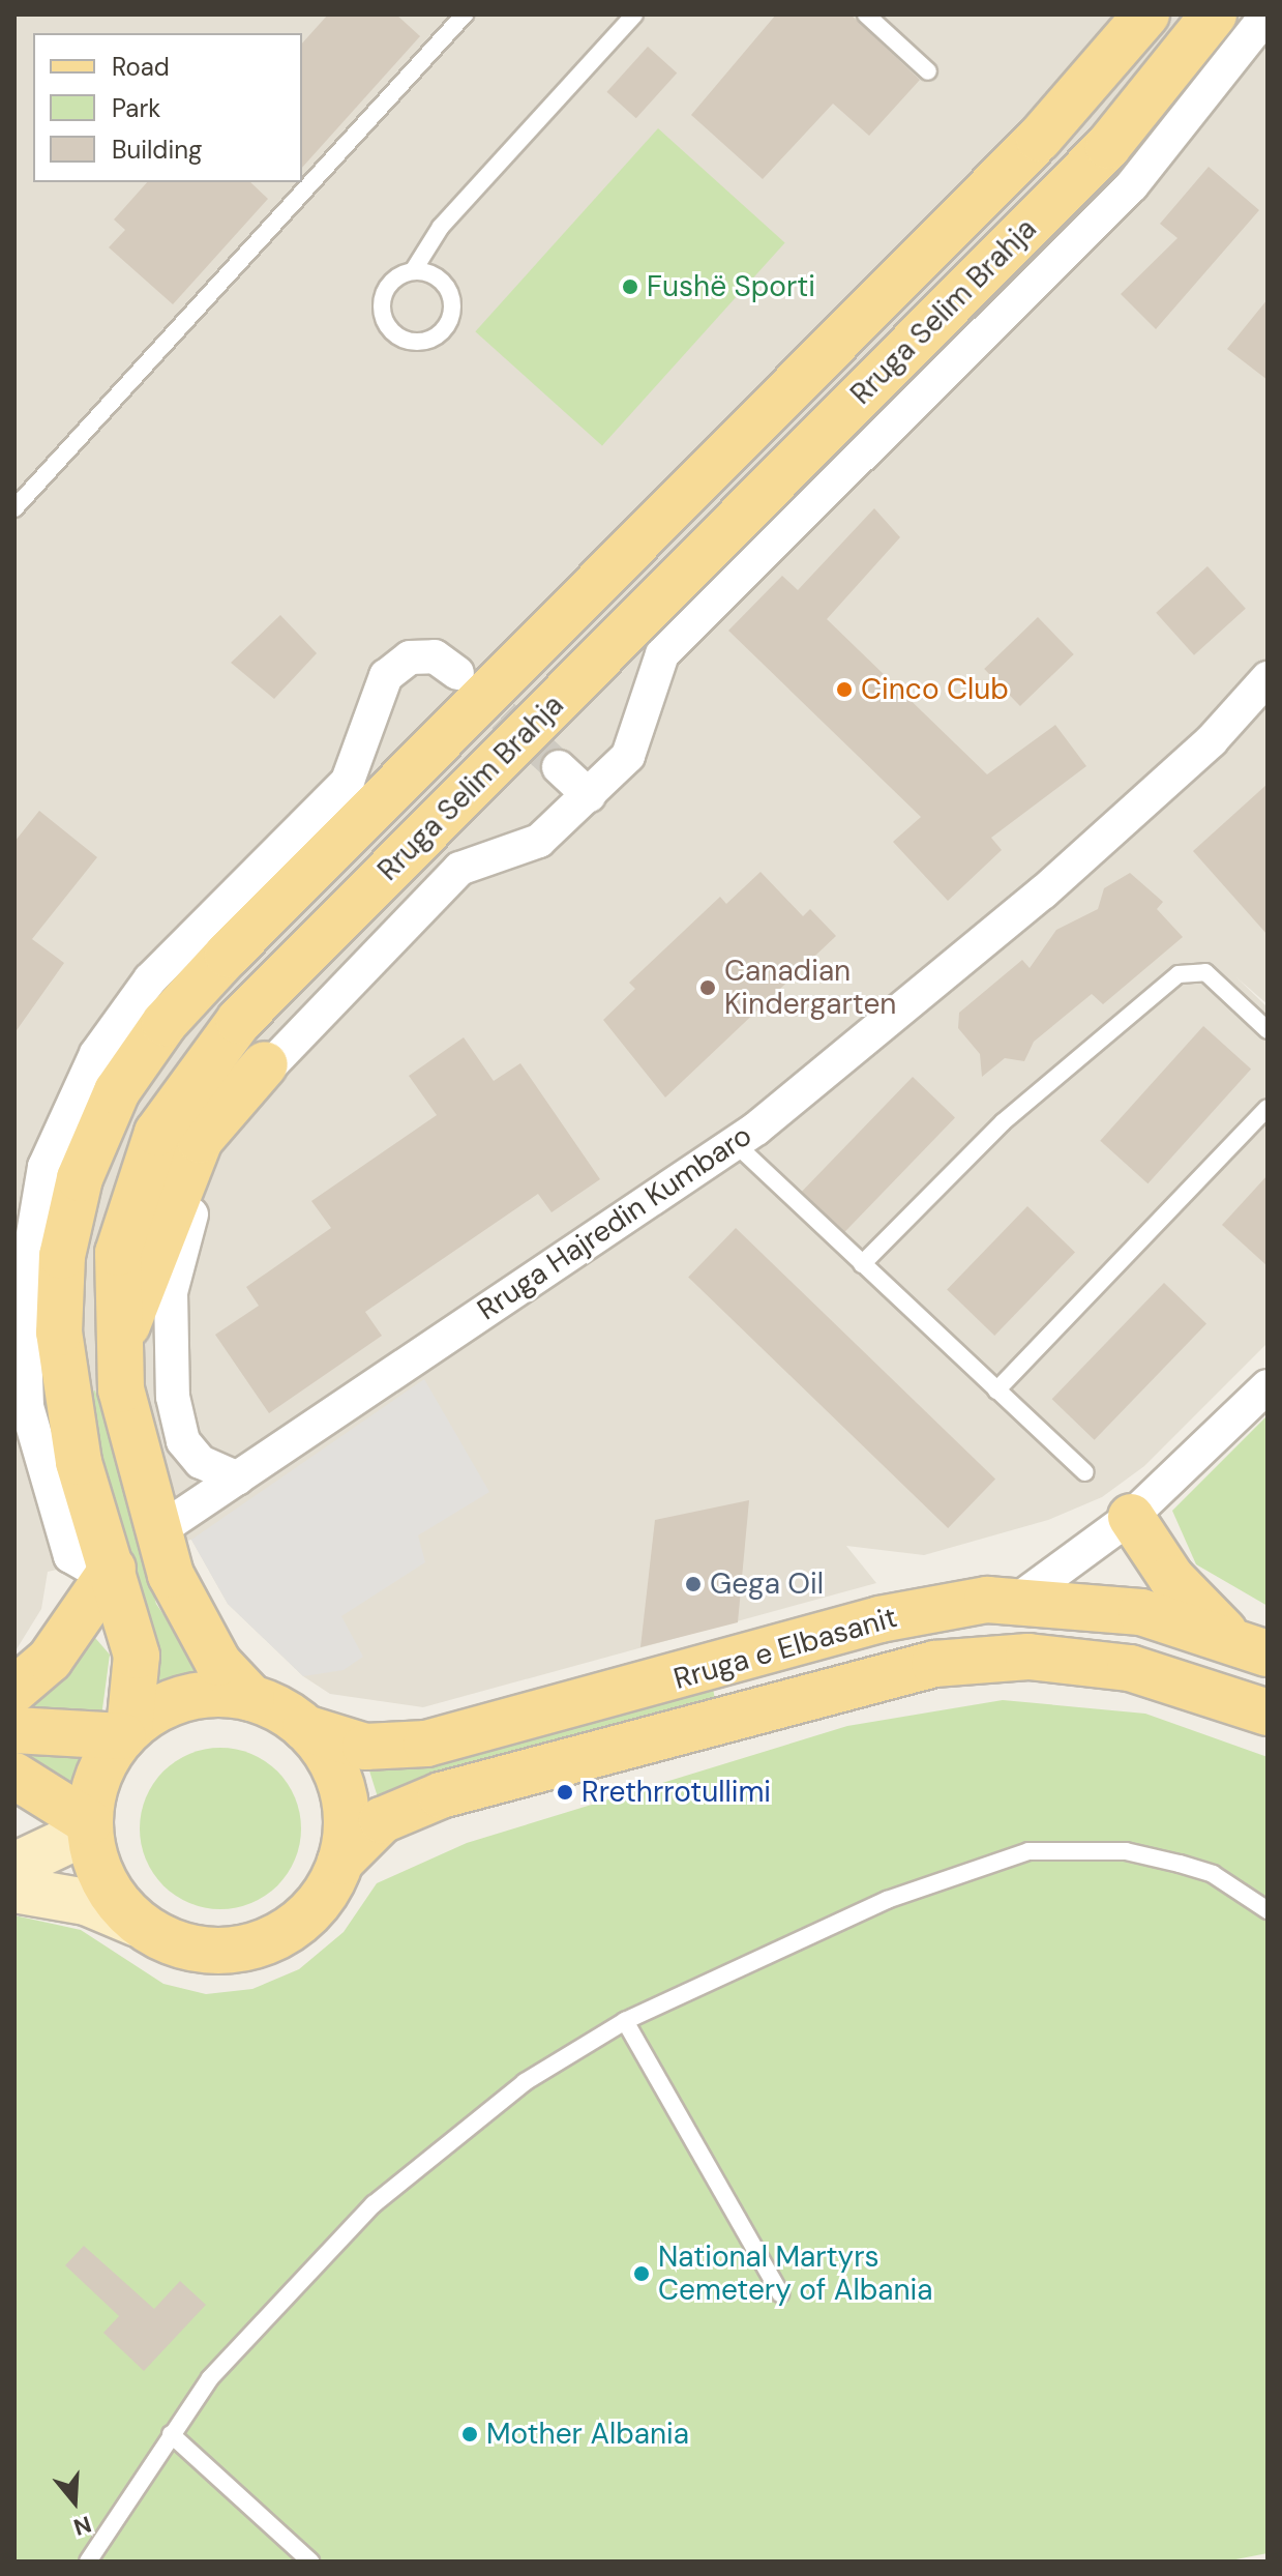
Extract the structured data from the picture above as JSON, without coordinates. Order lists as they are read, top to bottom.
{
  "streets": {
    "main road": ["Rruga Selim Brahja", "Rruga e Elbasanit"],
    "street": ["Rruga Hajredin Kumbaro"]
  },
  "crossings": [
    ["Rruga Selim Brahja", "Rruga Hajredin Kumbaro"],
    ["Rruga Selim Brahja", "Rruga e Elbasanit"]
  ],
  "places": [
    "Fushë Sporti",
    "Cinco Club",
    "Canadian Kindergarten",
    "Gega Oil",
    "Rrethrrotullimi",
    "National Martyrs Cemetery of Albania",
    "Mother Albania"
  ],
  "legend": ["Road", "Park", "Building"],
  "north": "bottom"
}
